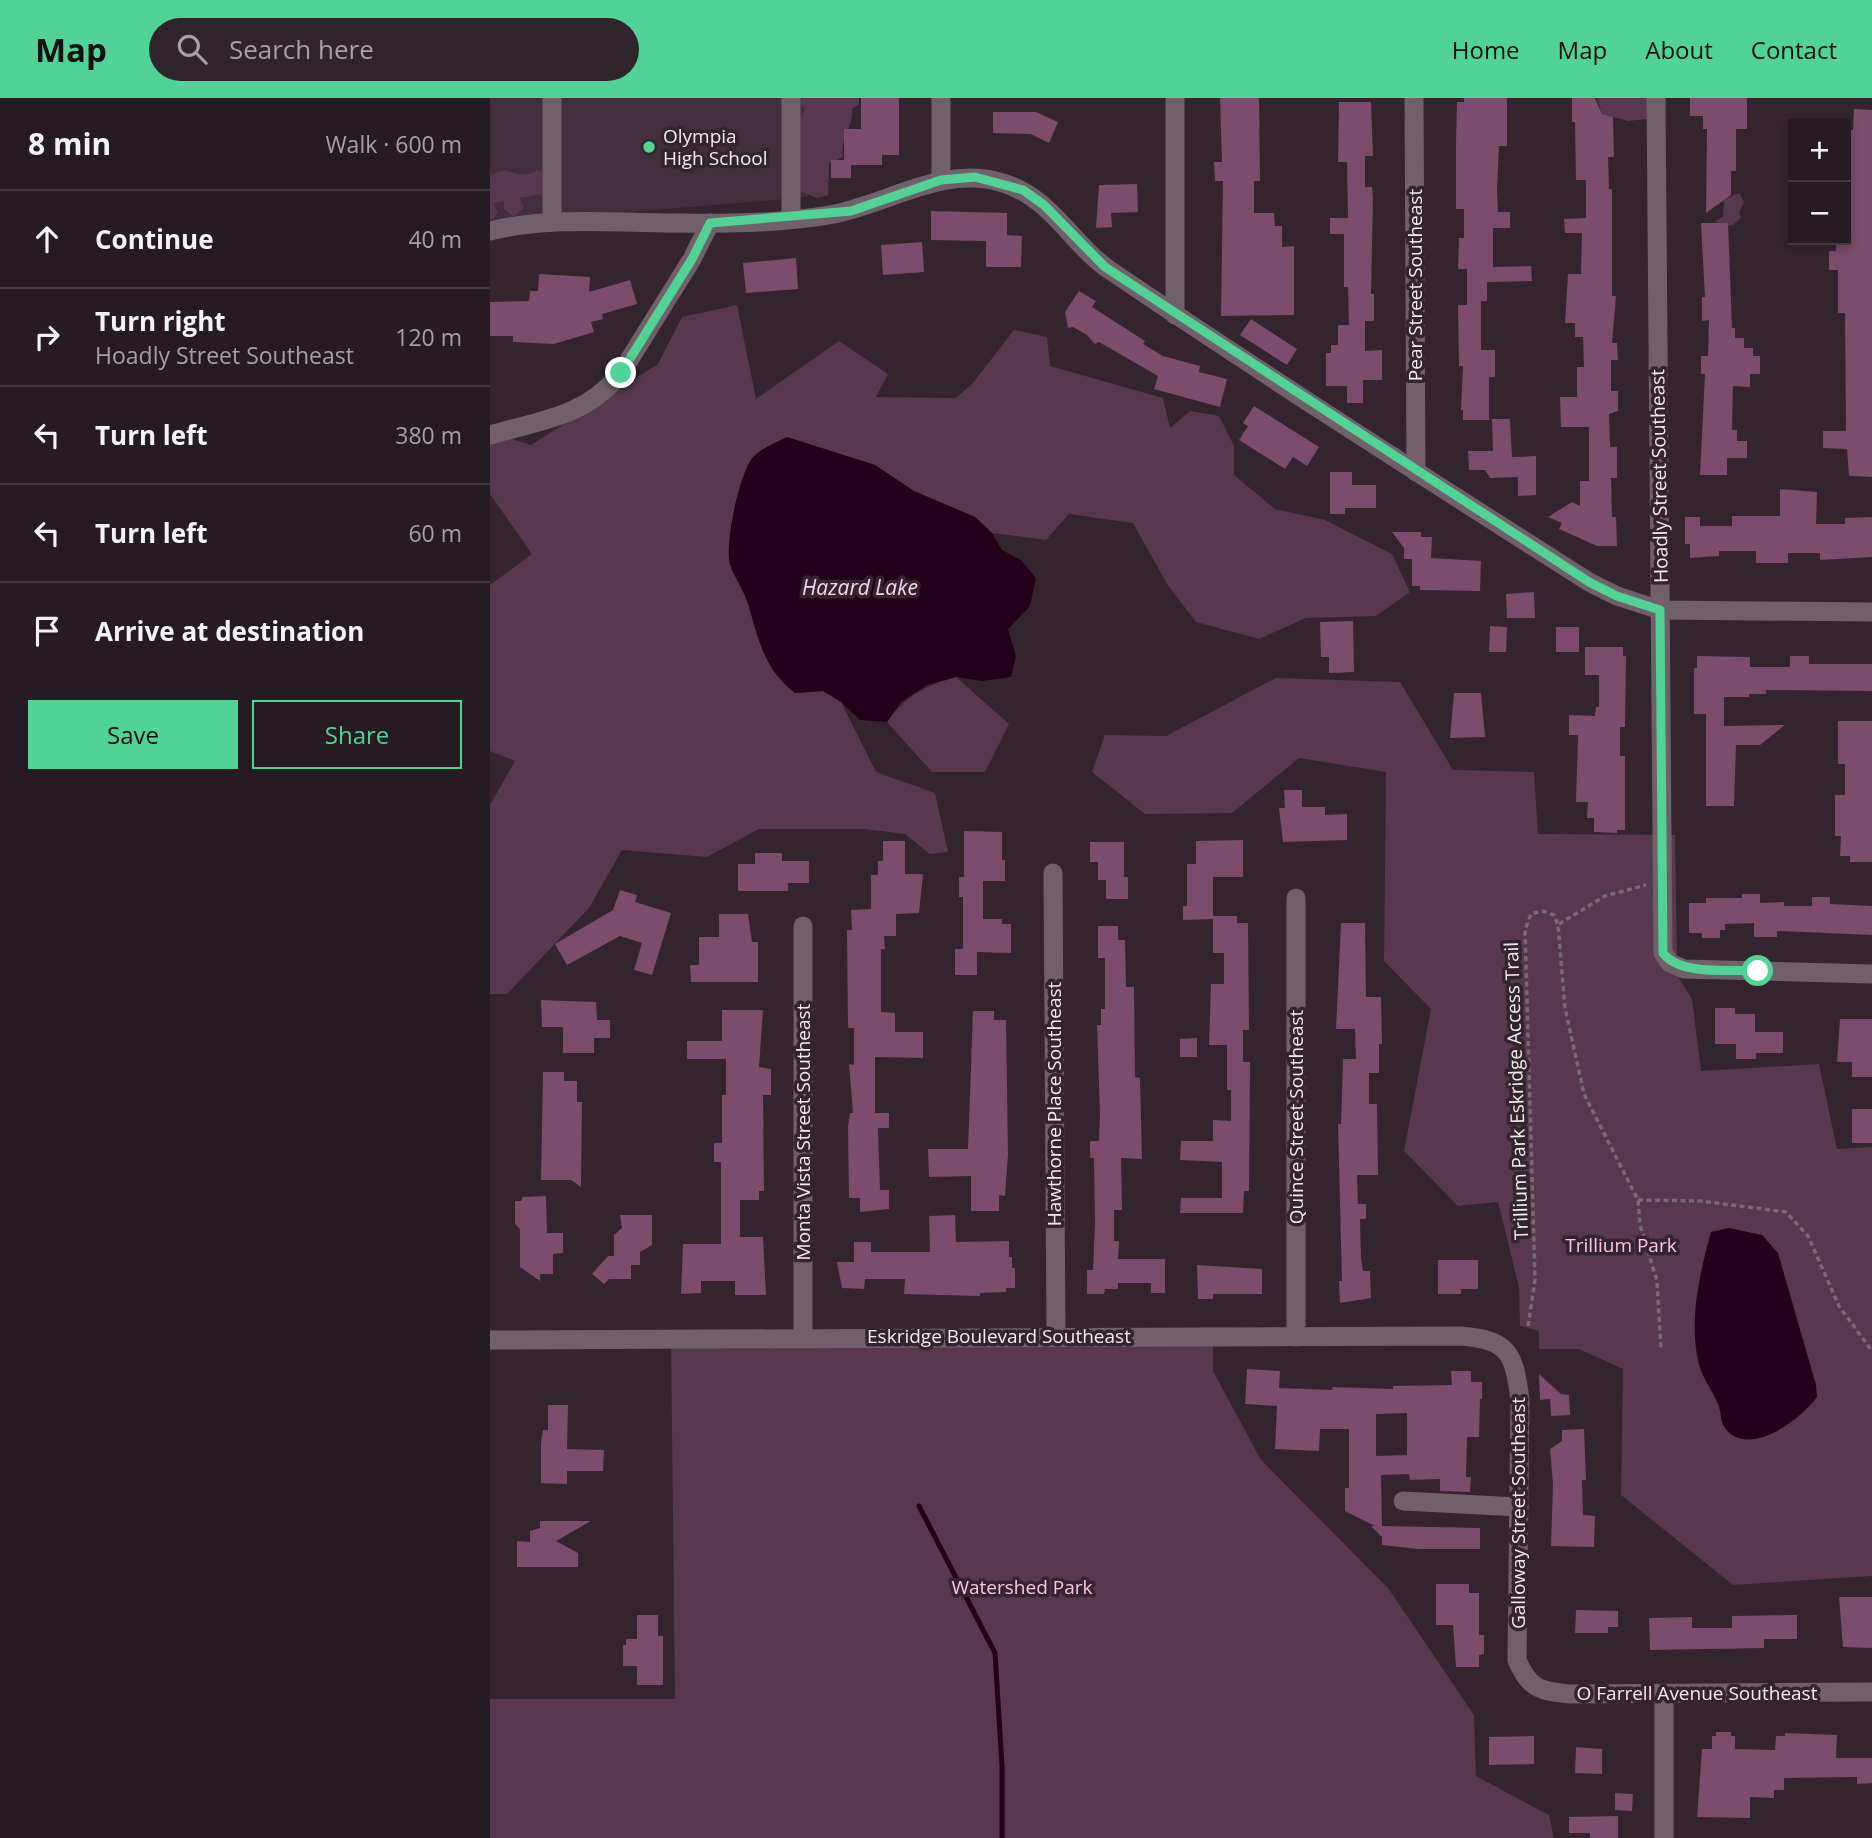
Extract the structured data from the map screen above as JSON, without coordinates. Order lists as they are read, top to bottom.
{
  "streets": {
    "street": [
      "Pear Street Southeast",
      "Hoadly Street Southeast",
      "Hawthorne Place Southeast",
      "Quince Street Southeast",
      "Monta Vista Street Southeast",
      "Eskridge Boulevard Southeast",
      "Galloway Street Southeast",
      "O Farrell Avenue Southeast"
    ],
    "path": ["Trillium Park Eskridge Access Trail"]
  },
  "crossings": [
    ["Hawthorne Place Southeast", "Eskridge Boulevard Southeast"],
    ["Quince Street Southeast", "Eskridge Boulevard Southeast"],
    ["Monta Vista Street Southeast", "Eskridge Boulevard Southeast"],
    ["Eskridge Boulevard Southeast", "Galloway Street Southeast"],
    ["Galloway Street Southeast", "O Farrell Avenue Southeast"]
  ],
  "water": ["Hazard Lake"],
  "parks": ["Trillium Park", "Watershed Park"],
  "places": ["Olympia High School"],
  "page": {
    "header": "Map",
    "search": "Search here",
    "nav": [
      "Home",
      "Map",
      "About",
      "Contact"
    ],
    "heading": ["8 min", "Walk · 600 m"],
    "map_buttons": ["+", "−"],
    "list": [
      ["Continue", "40 m"],
      ["Turn right", "Hoadly Street Southeast", "120 m"],
      ["Turn left", "380 m"],
      ["Turn left", "60 m"],
      "Arrive at destination"
    ],
    "buttons": ["Save", "Share"]
  }
}
